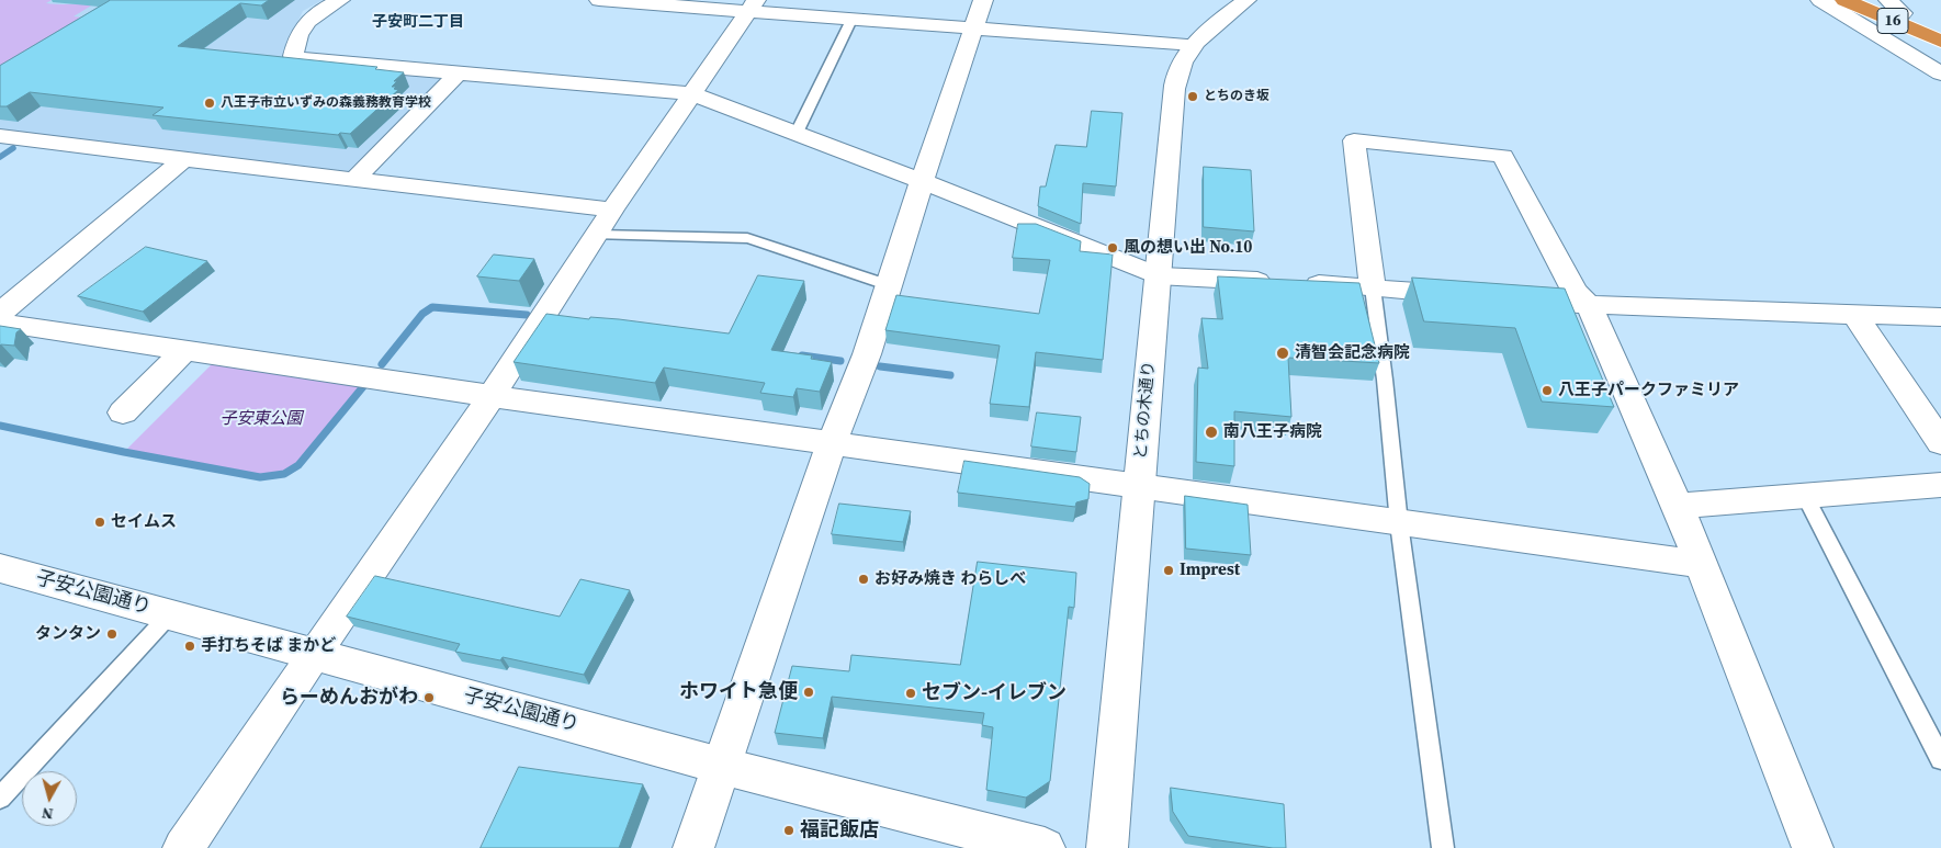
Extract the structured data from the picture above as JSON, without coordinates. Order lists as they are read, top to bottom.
{
  "streets": {
    "highway": ["16"],
    "street": ["とちの木通り", "子安公園通り"]
  },
  "districts": ["子安町二丁目"],
  "parks": ["子安東公園"],
  "places": [
    "とちのき坂",
    "八王子市立いずみの森義務教育学校",
    "風の想い出 No.10",
    "清智会記念病院",
    "八王子パークファミリア",
    "南八王子病院",
    "セイムス",
    "Imprest",
    "お好み焼き わらしべ",
    "タンタン",
    "手打ちそば まかど",
    "ホワイト急便",
    "セブン-イレブン",
    "らーめんおがわ",
    "福記飯店"
  ],
  "north": "bottom"
}
